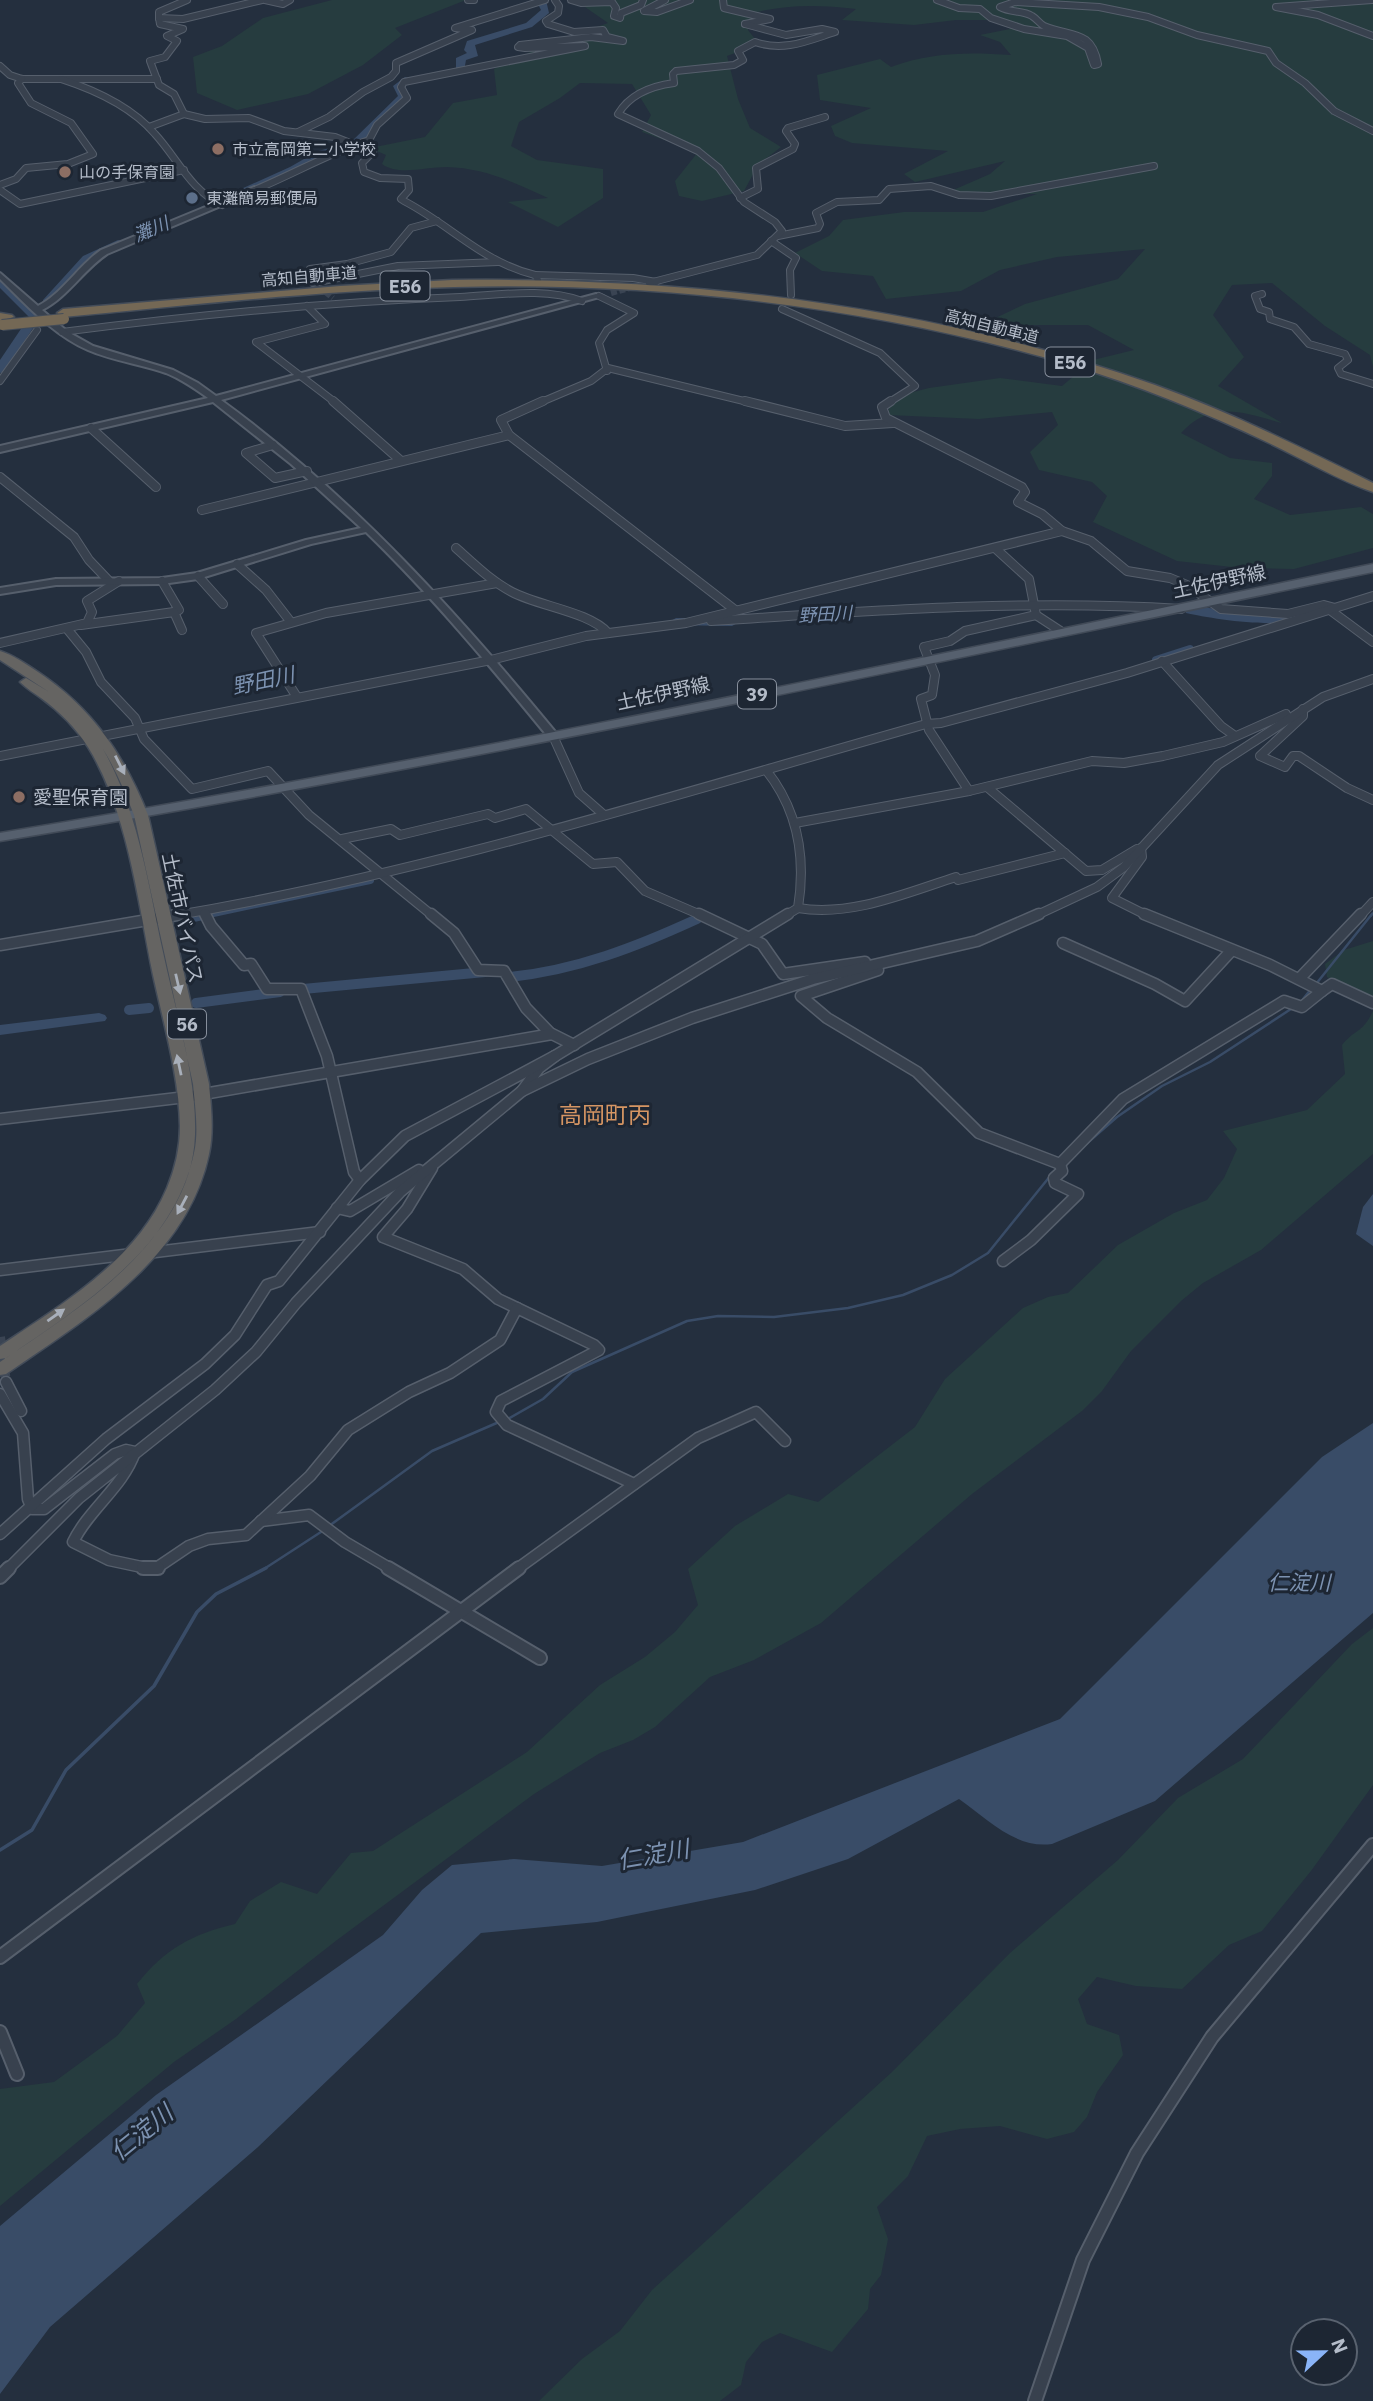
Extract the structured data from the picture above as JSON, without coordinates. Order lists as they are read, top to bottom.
{
  "streets": {
    "highway": [
      "高知自動車道",
      "E56",
      "土佐市バイパス",
      "56"
    ],
    "main road": ["土佐伊野線", "39"]
  },
  "crossings": [
    ["土佐伊野線", "土佐市バイパス"]
  ],
  "districts": ["高岡町丙"],
  "water": ["灘川", "野田川", "仁淀川"],
  "places": [
    "市立高岡第二小学校",
    "山の手保育園",
    "東灘簡易郵便局",
    "愛聖保育園"
  ],
  "north": "right"
}
